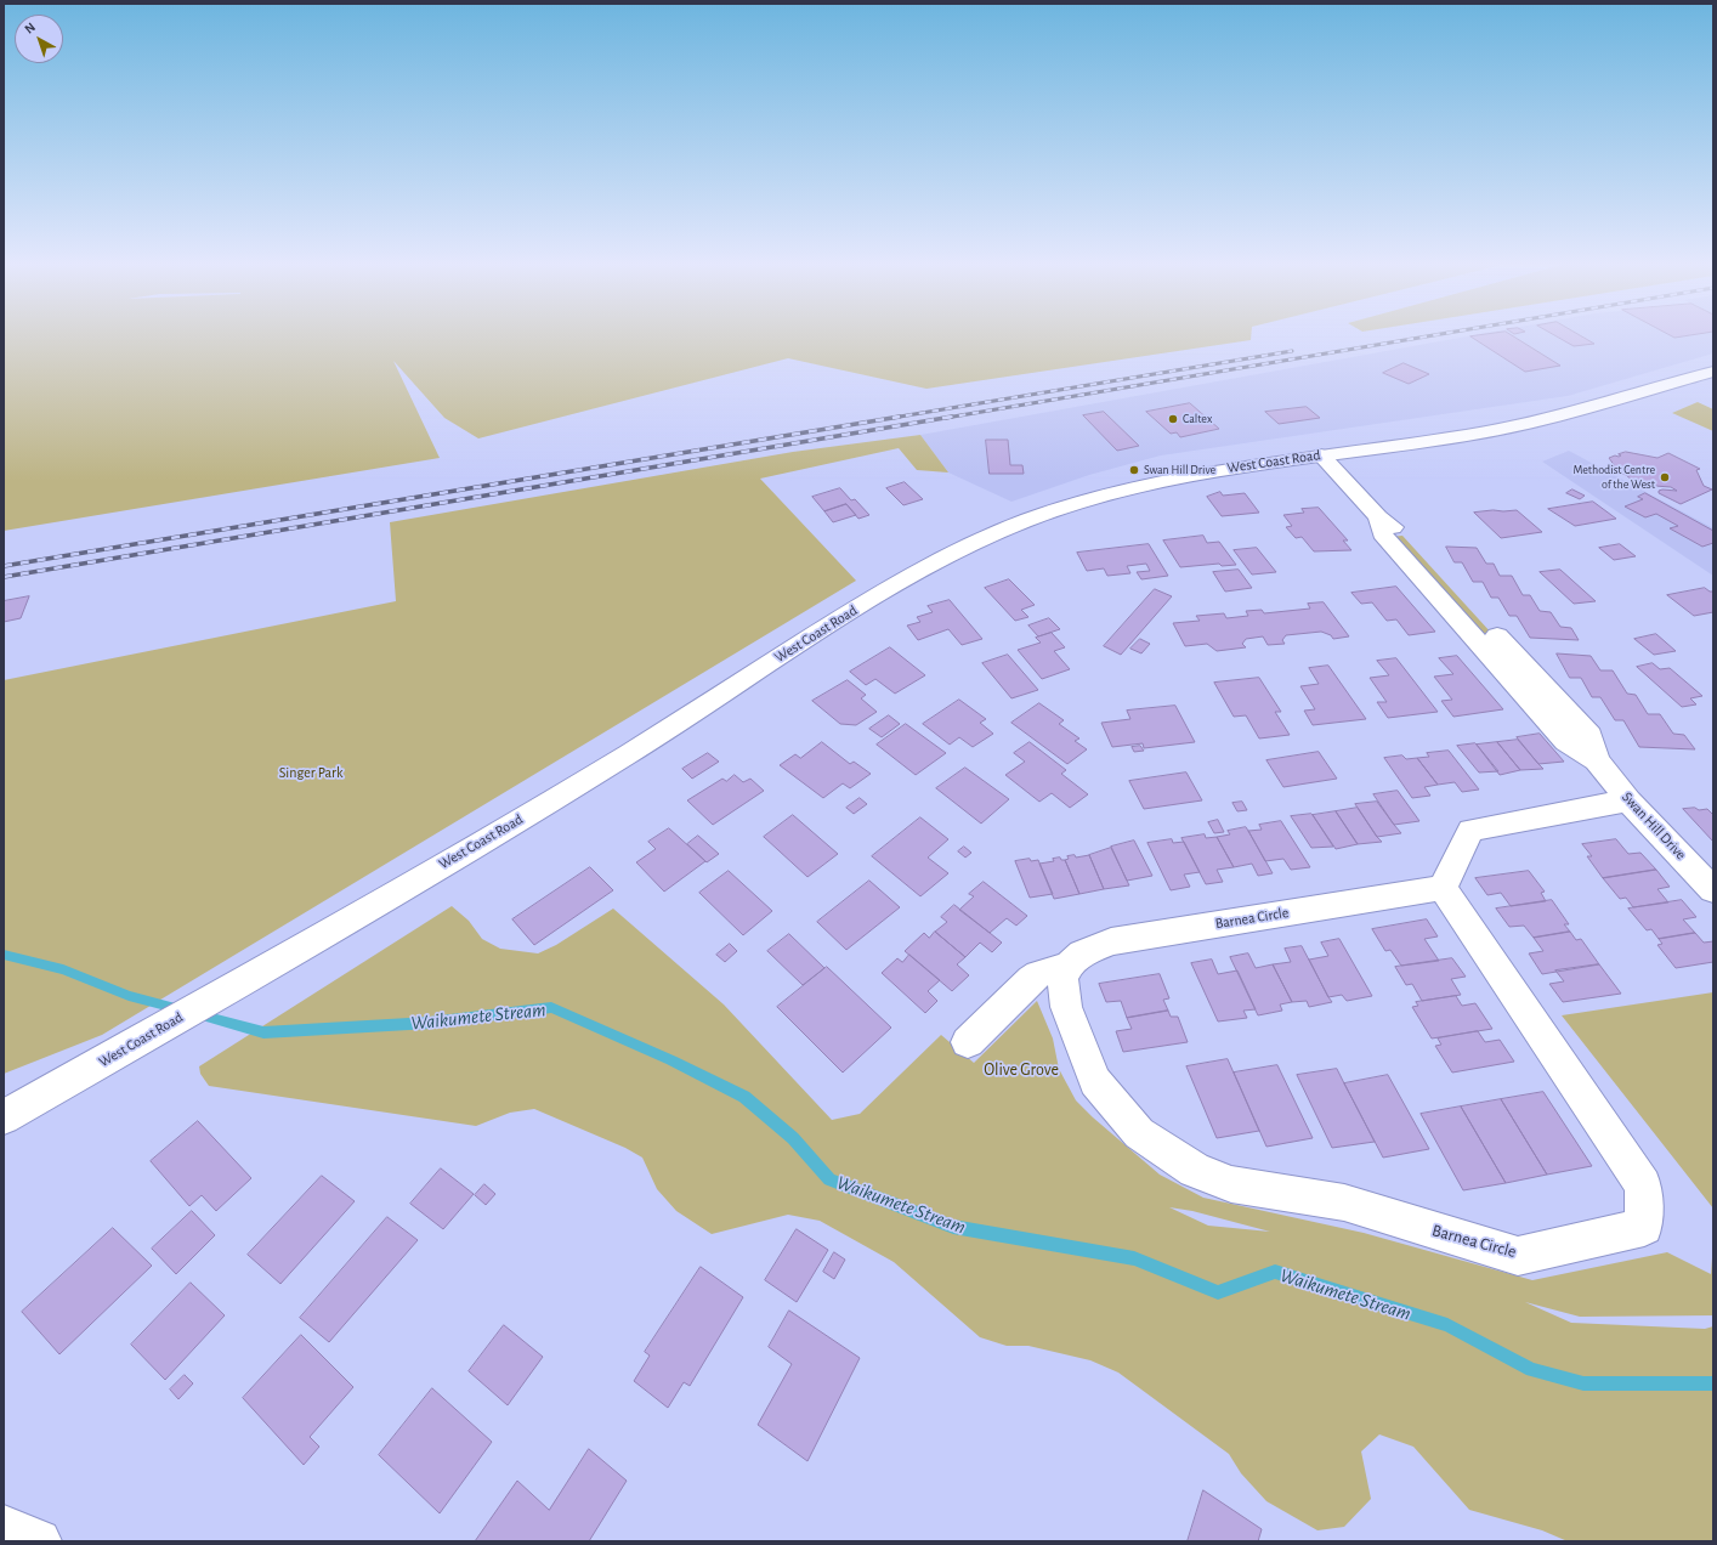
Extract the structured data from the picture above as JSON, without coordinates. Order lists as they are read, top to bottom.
{
  "streets": {
    "main road": ["West Coast Road", "Swan Hill Drive", "Barnea Circle"]
  },
  "crossings": [
    ["West Coast Road", "Swan Hill Drive"]
  ],
  "water": ["Waikumete Stream"],
  "parks": ["Singer Park", "Olive Grove"],
  "places": ["Caltex", "Swan Hill Drive", "Methodist Centre of the West"],
  "north": "top left"
}
